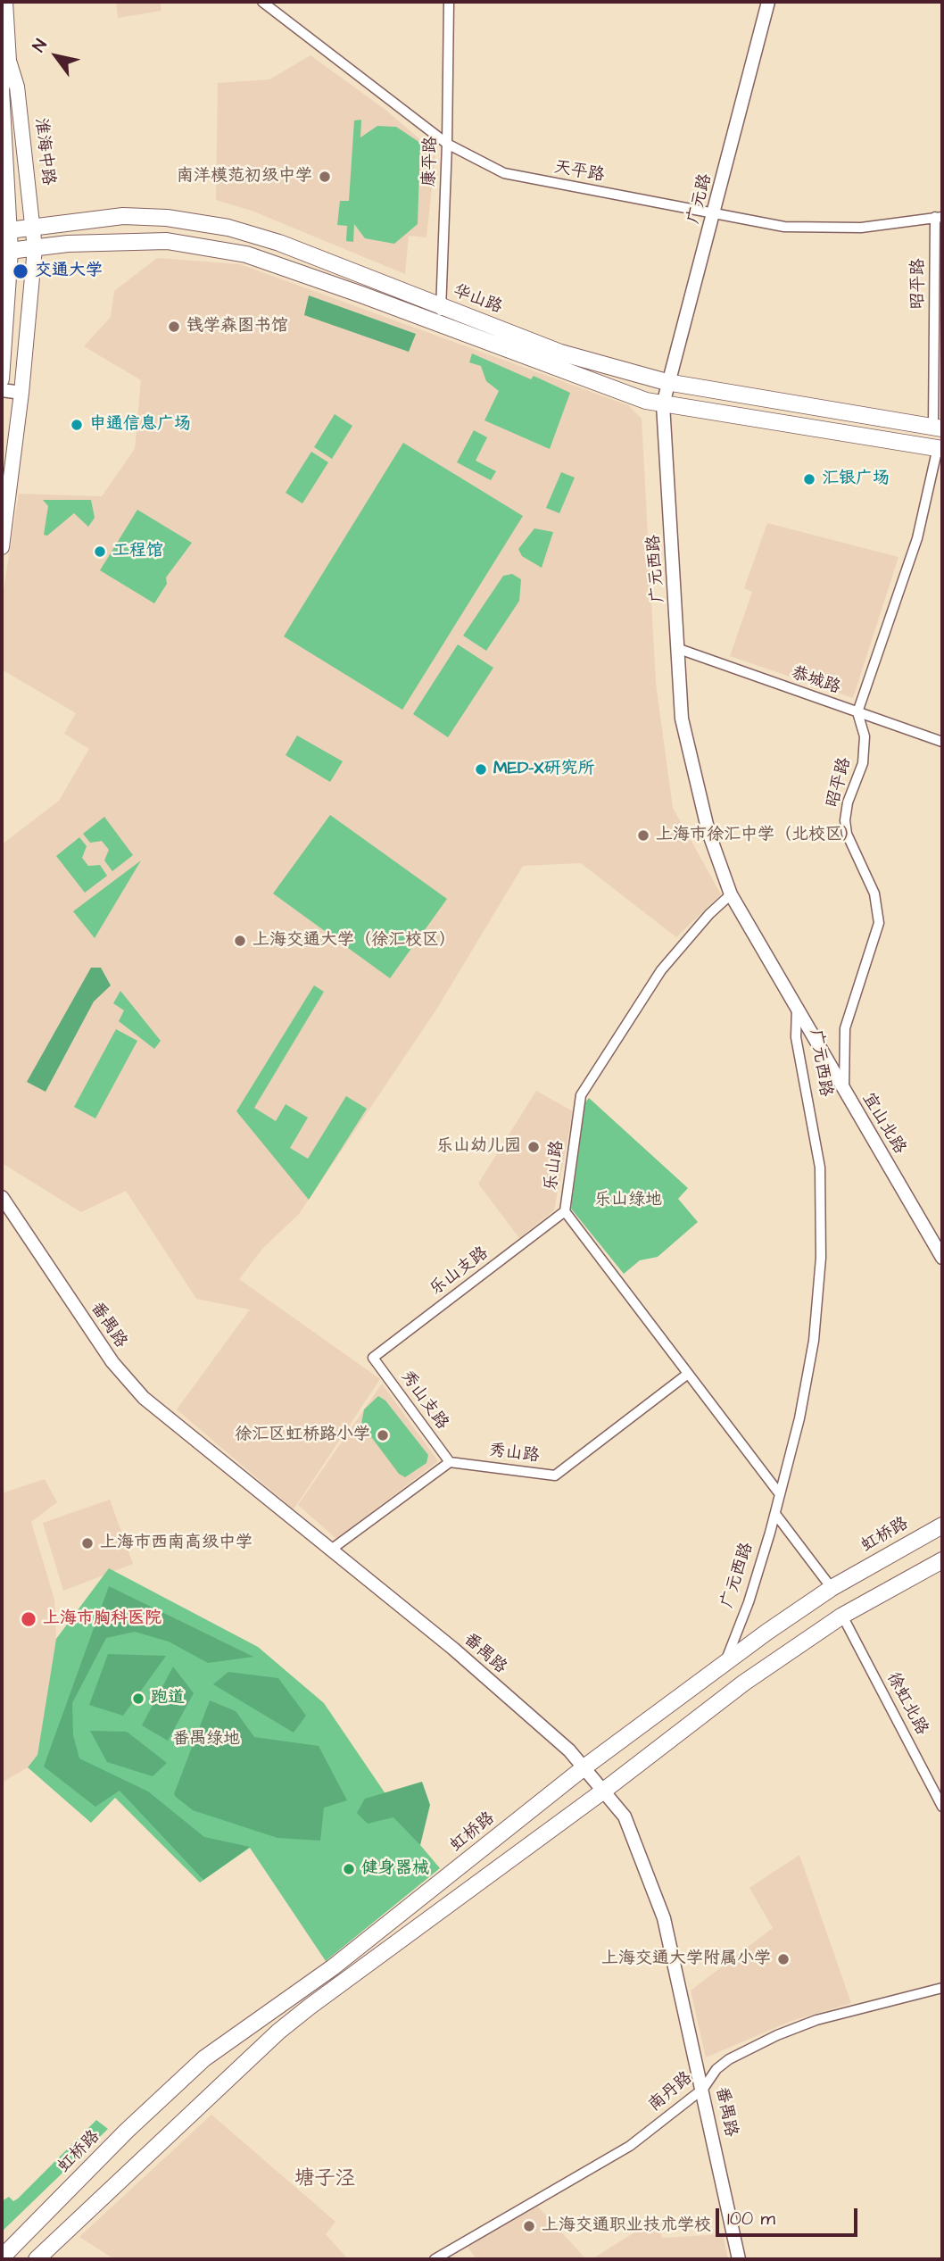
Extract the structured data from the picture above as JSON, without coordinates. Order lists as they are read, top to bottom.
{
  "streets": {
    "main road": ["淮海中路", "华山路", "虹桥路"],
    "street": [
      "康平路",
      "天平路",
      "广元路",
      "昭平路",
      "广元西路",
      "恭城路",
      "宜山北路",
      "乐山路",
      "乐山支路",
      "番禺路",
      "秀山支路",
      "秀山路",
      "徐虹北路",
      "南丹路"
    ]
  },
  "crossings": [
    ["淮海中路", "华山路"],
    ["康平路", "天平路"],
    ["康平路", "华山路"],
    ["天平路", "广元路"],
    ["天平路", "昭平路"],
    ["广元路", "华山路"],
    ["广元路", "广元西路"],
    ["昭平路", "华山路"],
    ["昭平路", "恭城路"],
    ["昭平路", "宜山北路"],
    ["华山路", "广元西路"],
    ["广元西路", "恭城路"],
    ["广元西路", "宜山北路"],
    ["广元西路", "乐山路"],
    ["广元西路", "虹桥路"],
    ["乐山路", "乐山支路"],
    ["乐山路", "秀山路"],
    ["乐山支路", "秀山支路"],
    ["番禺路", "虹桥路"],
    ["番禺路", "南丹路"],
    ["秀山支路", "秀山路"]
  ],
  "districts": ["塘子泾"],
  "parks": ["乐山绿地", "番禺绿地"],
  "places": [
    "南洋模范初级中学",
    "交通大学",
    "钱学森图书馆",
    "申通信息广场",
    "汇银广场",
    "工程馆",
    "MED-X研究所",
    "上海市徐汇中学（北校区）",
    "上海交通大学（徐汇校区）",
    "乐山幼儿园",
    "徐汇区虹桥路小学",
    "上海市西南高级中学",
    "上海市胸科医院",
    "跑道",
    "健身器械",
    "上海交通大学附属小学",
    "上海交通职业技术学校"
  ],
  "scale_bar": "100 m",
  "north": "top left"
}
